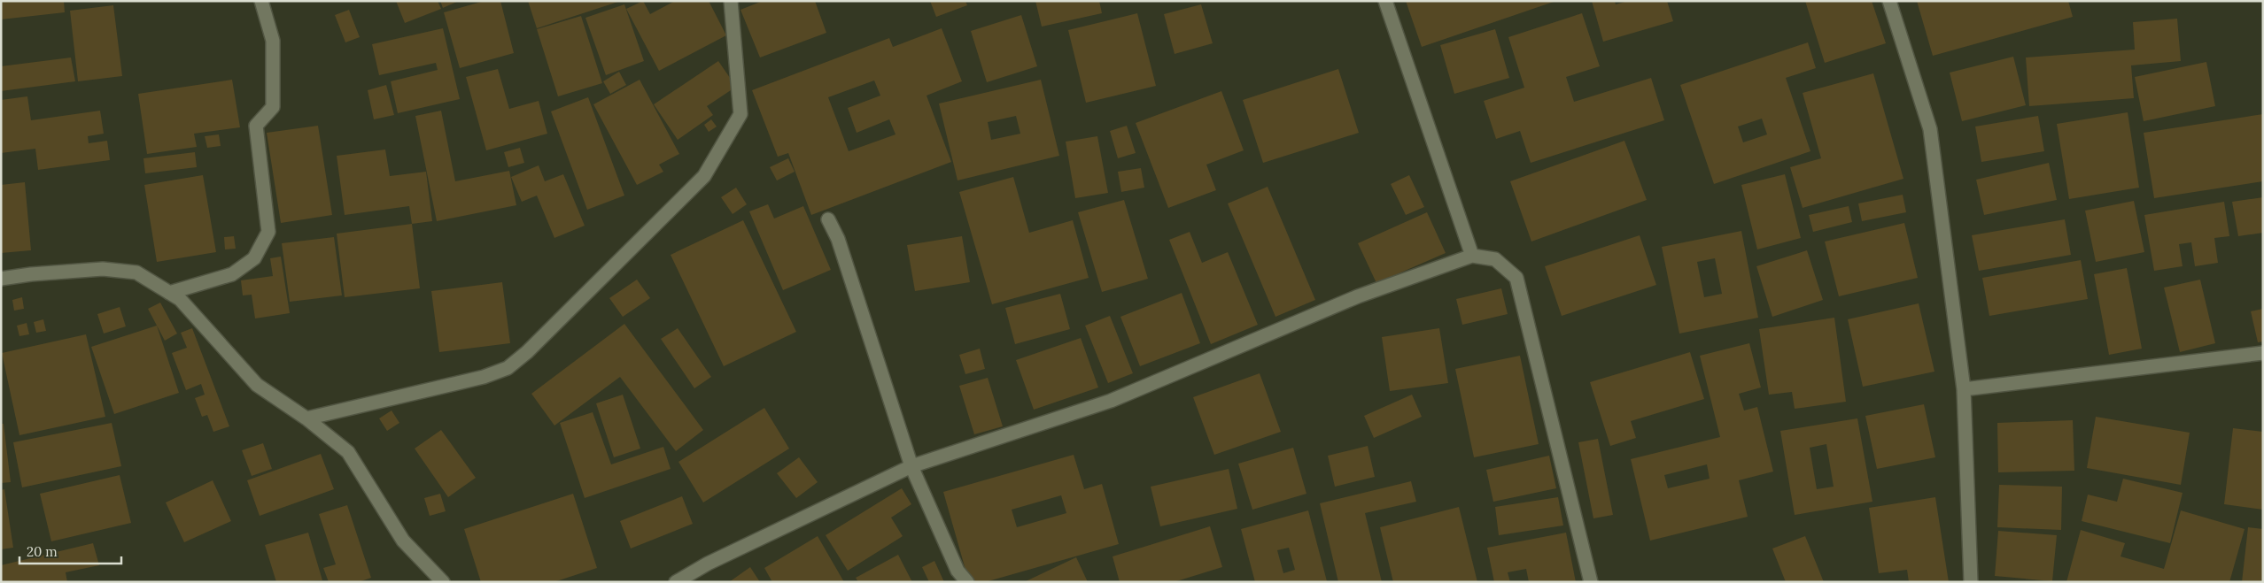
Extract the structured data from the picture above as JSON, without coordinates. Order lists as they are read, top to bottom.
{
  "scale_bar": "20 m"
}
